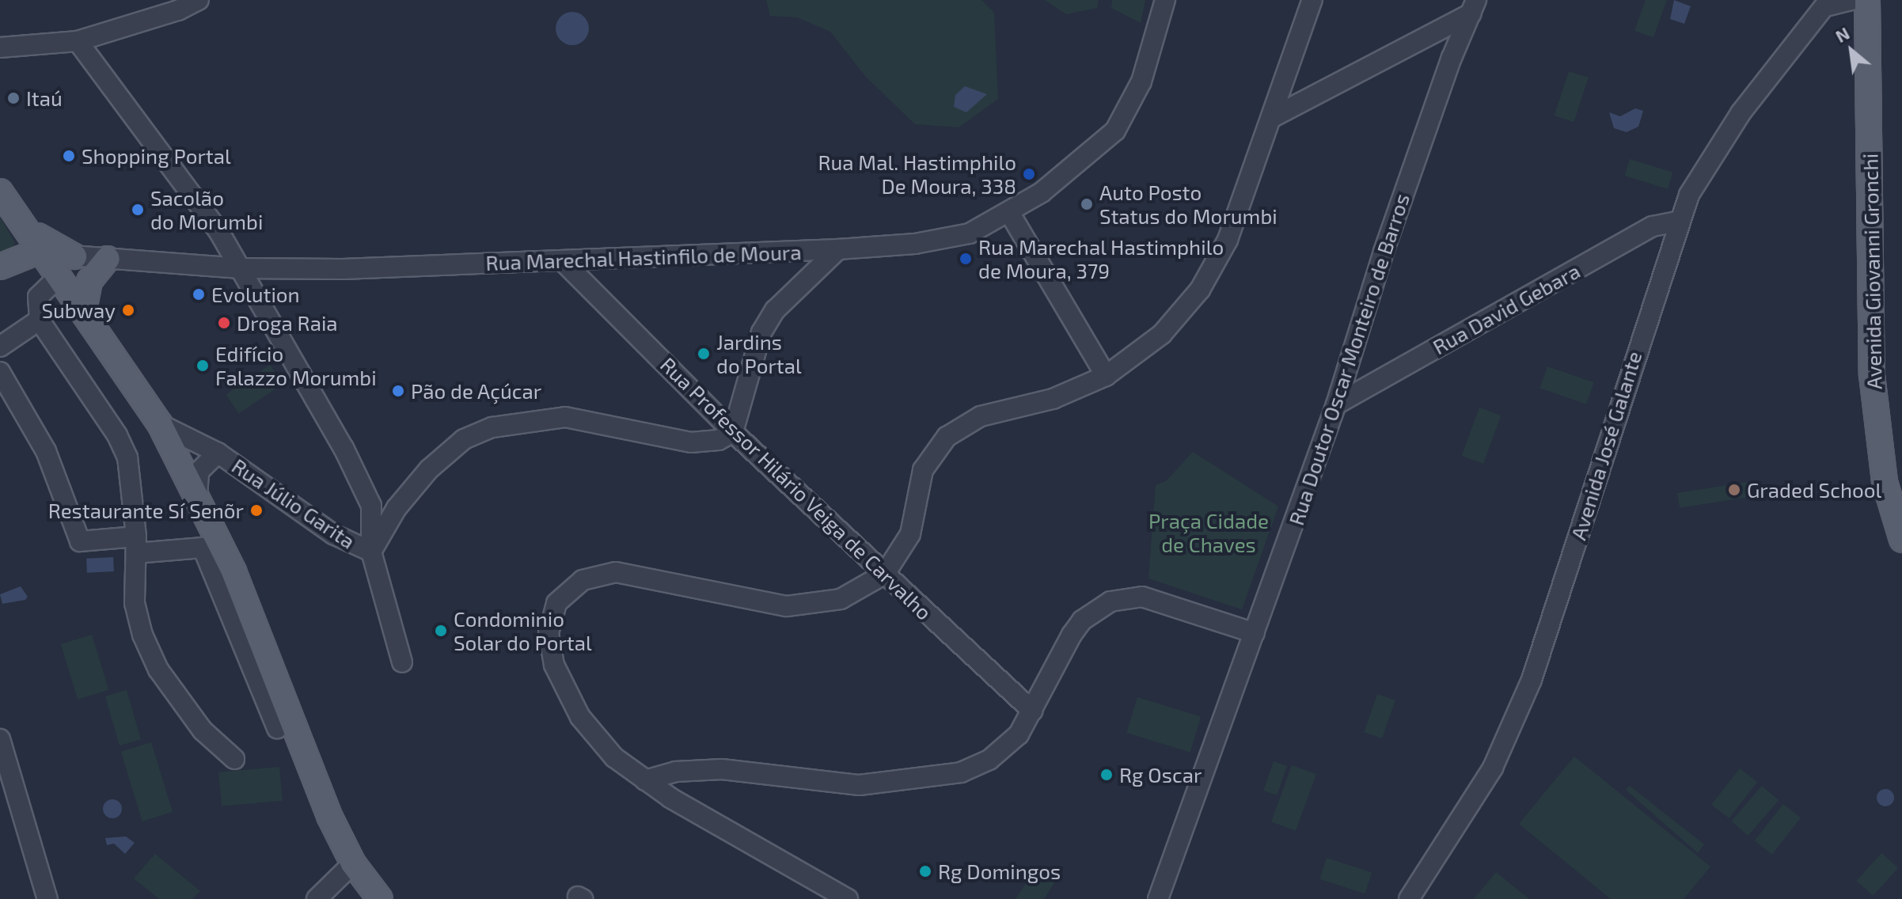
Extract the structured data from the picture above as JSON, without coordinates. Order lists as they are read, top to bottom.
{
  "streets": {
    "main road": ["Rua Marechal Hastinfilo de Moura", "Avenida Giovanni Gronchi"],
    "street": [
      "Rua David Gebara",
      "Rua Doutor Oscar Monteiro de Barros",
      "Avenida José Galante",
      "Rua Professor Hilário Veiga de Carvalho",
      "Rua Júlio Garita"
    ]
  },
  "crossings": [
    ["Rua Marechal Hastinfilo de Moura", "Rua Professor Hilário Veiga de Carvalho"],
    ["Rua David Gebara", "Rua Doutor Oscar Monteiro de Barros"],
    ["Rua David Gebara", "Avenida José Galante"]
  ],
  "parks": ["Praça Cidade de Chaves"],
  "places": [
    "Itaú",
    "Shopping Portal",
    "Rua Mal. Hastimphilo De Moura, 338",
    "Auto Posto Status do Morumbi",
    "Sacolão do Morumbi",
    "Rua Marechal Hastimphilo de Moura, 379",
    "Evolution",
    "Subway",
    "Droga Raia",
    "Jardins do Portal",
    "Edifício Falazzo Morumbi",
    "Pão de Açúcar",
    "Graded School",
    "Restaurante Sí Senõr",
    "Condominio Solar do Portal",
    "Rg Oscar",
    "Rg Domingos"
  ],
  "north": "top left"
}
